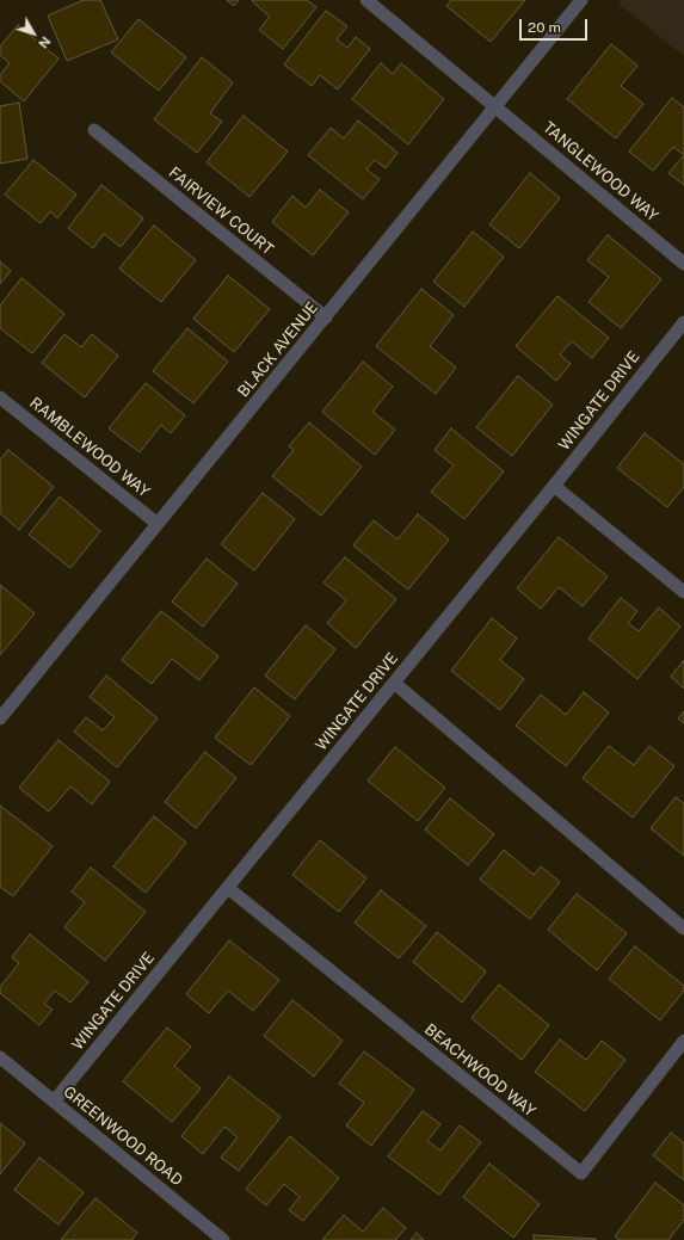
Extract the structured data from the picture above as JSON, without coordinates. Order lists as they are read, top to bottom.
{
  "streets": {
    "street": [
      "TANGLEWOOD WAY",
      "FAIRVIEW COURT",
      "BLACK AVENUE",
      "WINGATE DRIVE",
      "RAMBLEWOOD WAY",
      "BEACHWOOD WAY",
      "GREENWOOD ROAD"
    ]
  },
  "crossings": [
    ["TANGLEWOOD WAY", "BLACK AVENUE"],
    ["FAIRVIEW COURT", "BLACK AVENUE"],
    ["BLACK AVENUE", "RAMBLEWOOD WAY"],
    ["WINGATE DRIVE", "BEACHWOOD WAY"],
    ["WINGATE DRIVE", "GREENWOOD ROAD"]
  ],
  "scale_bar": "20 m",
  "north": "bottom right"
}
